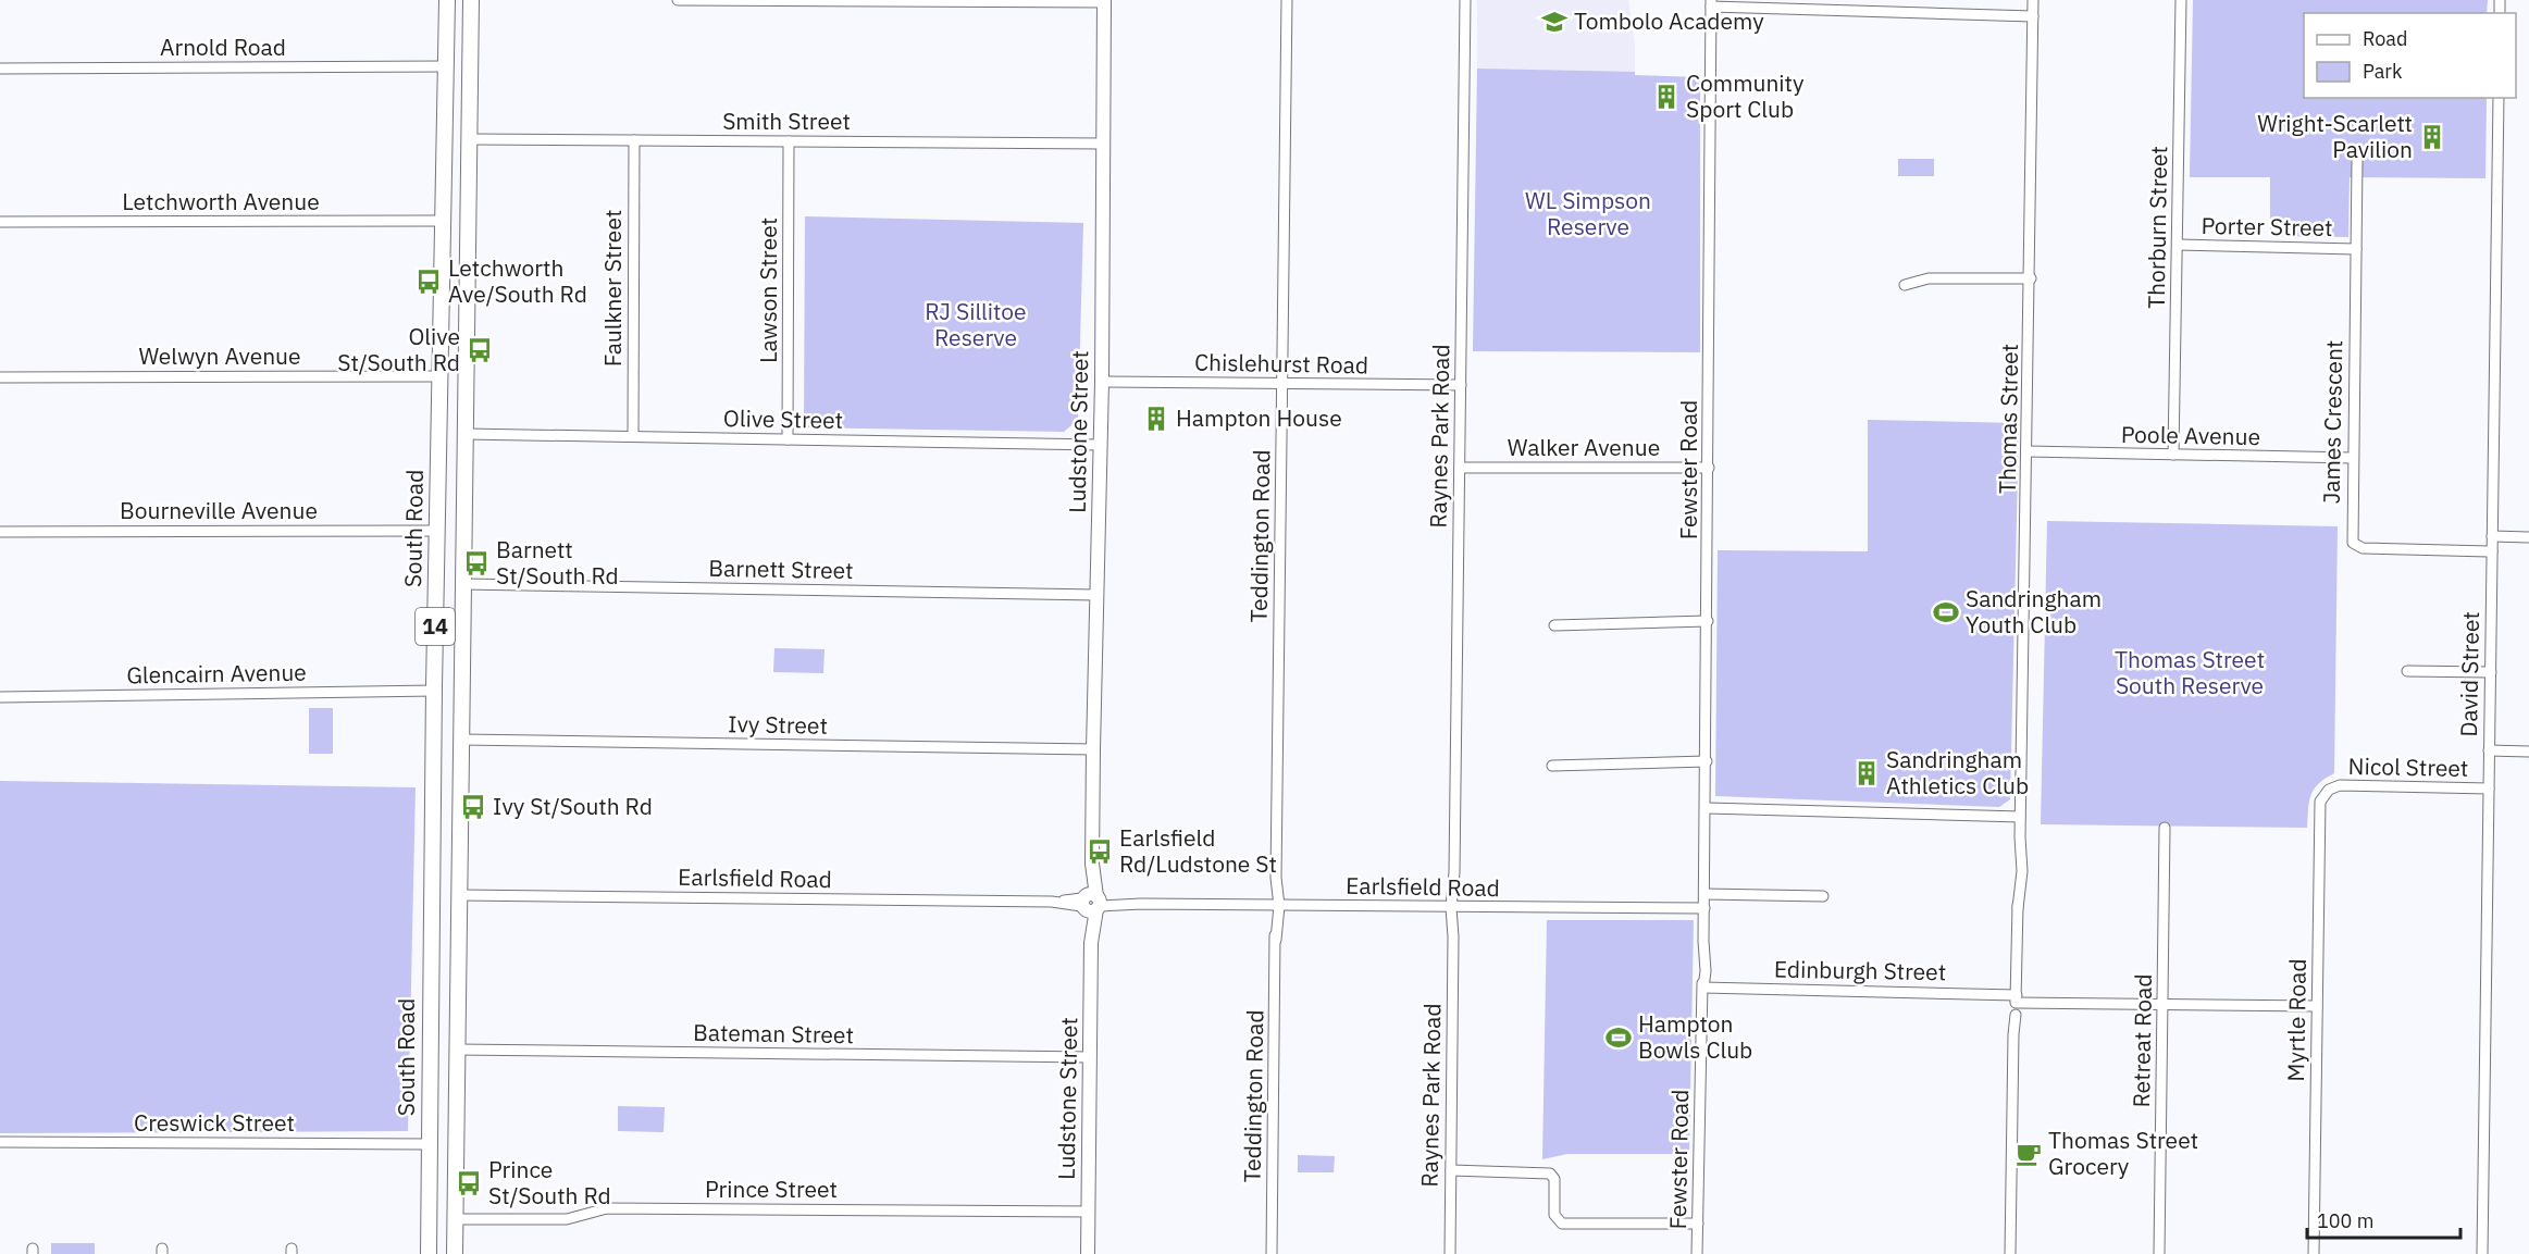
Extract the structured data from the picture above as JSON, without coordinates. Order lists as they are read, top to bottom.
{
  "streets": {
    "main road": ["South Road", "14"],
    "street": [
      "Arnold Road",
      "Smith Street",
      "Letchworth Avenue",
      "Thorburn Street",
      "Porter Street",
      "Faulkner Street",
      "Lawson Street",
      "Welwyn Avenue",
      "Chislehurst Road",
      "Thomas Street",
      "Olive Street",
      "James Crescent",
      "Ludstone Street",
      "Raynes Park Road",
      "Poole Avenue",
      "Walker Avenue",
      "Fewster Road",
      "Bourneville Avenue",
      "Teddington Road",
      "Barnett Street",
      "Glencairn Avenue",
      "David Street",
      "Ivy Street",
      "Nicol Street",
      "Earlsfield Road",
      "Edinburgh Street",
      "Myrtle Road",
      "Bateman Street",
      "Retreat Road",
      "Creswick Street",
      "Prince Street"
    ]
  },
  "crossings": [
    ["Arnold Road", "South Road"],
    ["Smith Street", "Faulkner Street"],
    ["Smith Street", "Lawson Street"],
    ["Smith Street", "Ludstone Street"],
    ["Smith Street", "14"],
    ["Letchworth Avenue", "South Road"],
    ["Thorburn Street", "Porter Street"],
    ["Thorburn Street", "Poole Avenue"],
    ["Porter Street", "James Crescent"],
    ["Faulkner Street", "Olive Street"],
    ["Lawson Street", "Olive Street"],
    ["Welwyn Avenue", "South Road"],
    ["Chislehurst Road", "Ludstone Street"],
    ["Chislehurst Road", "Raynes Park Road"],
    ["Chislehurst Road", "Teddington Road"],
    ["Thomas Street", "Poole Avenue"],
    ["Thomas Street", "Edinburgh Street"],
    ["Olive Street", "Ludstone Street"],
    ["Olive Street", "14"],
    ["James Crescent", "Poole Avenue"],
    ["James Crescent", "David Street"],
    ["Ludstone Street", "Barnett Street"],
    ["Ludstone Street", "Ivy Street"],
    ["Ludstone Street", "Earlsfield Road"],
    ["Ludstone Street", "Bateman Street"],
    ["Ludstone Street", "Prince Street"],
    ["Raynes Park Road", "Walker Avenue"],
    ["Raynes Park Road", "Earlsfield Road"],
    ["Walker Avenue", "Fewster Road"],
    ["Fewster Road", "Earlsfield Road"],
    ["Fewster Road", "Edinburgh Street"],
    ["Bourneville Avenue", "South Road"],
    ["South Road", "Glencairn Avenue"],
    ["South Road", "Creswick Street"],
    ["Teddington Road", "Earlsfield Road"],
    ["Barnett Street", "14"],
    ["14", "Ivy Street"],
    ["14", "Earlsfield Road"],
    ["14", "Bateman Street"],
    ["14", "Prince Street"],
    ["David Street", "Nicol Street"],
    ["Nicol Street", "Myrtle Road"],
    ["Edinburgh Street", "Myrtle Road"],
    ["Edinburgh Street", "Retreat Road"]
  ],
  "parks": ["WL Simpson Reserve", "RJ Sillitoe Reserve", "Thomas Street South Reserve"],
  "places": {
    "school or university": ["Tombolo Academy"],
    "building": [
      "Community Sport Club",
      "Wright-Scarlett Pavilion",
      "Hampton House",
      "Sandringham Athletics Club"
    ],
    "bus stop": [
      "Letchworth Ave/South Rd",
      "Olive St/South Rd",
      "Barnett St/South Rd",
      "Ivy St/South Rd",
      "Earlsfield Rd/Ludstone St",
      "Prince St/South Rd"
    ],
    "sports": ["Sandringham Youth Club", "Hampton Bowls Club"],
    "cafe": ["Thomas Street Grocery"]
  },
  "legend": ["Road", "Park"],
  "scale_bar": "100 m"
}
